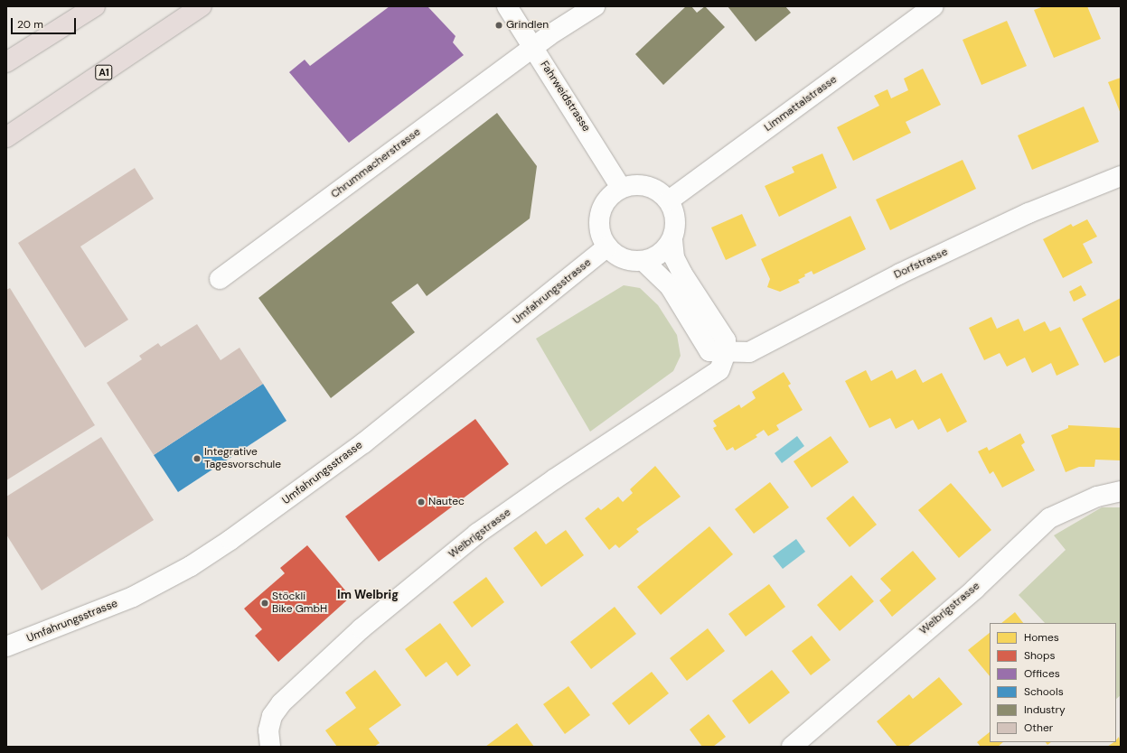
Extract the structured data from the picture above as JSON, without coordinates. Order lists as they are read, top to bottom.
{
  "streets": {
    "highway": ["A1"],
    "street": [
      "Fahrweidstrasse",
      "Limmattalstrasse",
      "Chrummacherstrasse",
      "Dorfstrasse",
      "Umfahrungsstrasse",
      "Welbrigstrasse"
    ]
  },
  "crossings": [
    ["Fahrweidstrasse", "Limmattalstrasse"],
    ["Fahrweidstrasse", "Chrummacherstrasse"],
    ["Fahrweidstrasse", "Dorfstrasse"],
    ["Fahrweidstrasse", "Umfahrungsstrasse"],
    ["Limmattalstrasse", "Dorfstrasse"],
    ["Limmattalstrasse", "Umfahrungsstrasse"],
    ["Dorfstrasse", "Umfahrungsstrasse"],
    ["Dorfstrasse", "Welbrigstrasse"]
  ],
  "districts": ["Im Welbrig"],
  "places": [
    "Grindlen",
    "Integrative Tagesvorschule",
    "Nautec",
    "Stöckli Bike GmbH"
  ],
  "legend": [
    "Homes",
    "Shops",
    "Offices",
    "Schools",
    "Industry",
    "Other"
  ],
  "scale_bar": "20 m"
}
